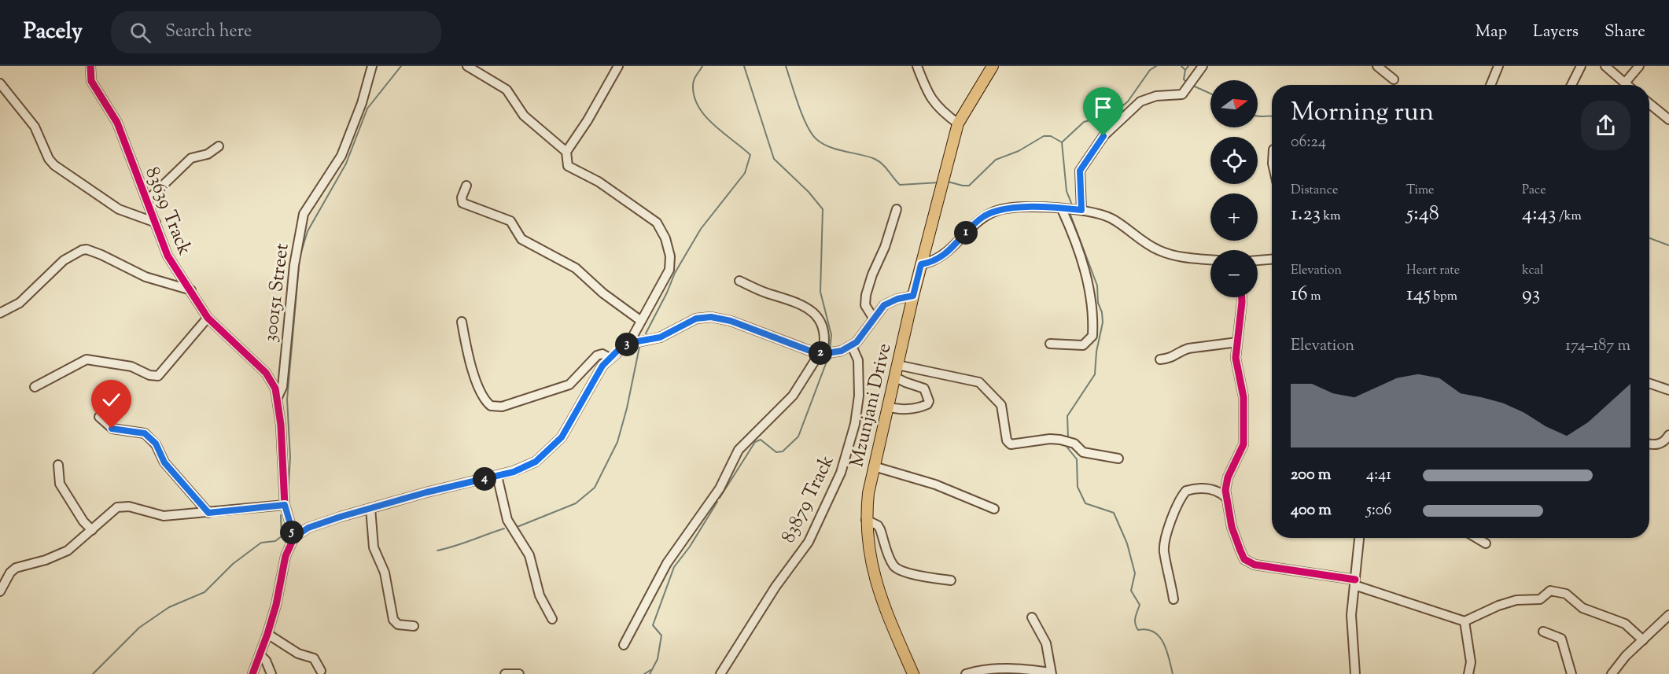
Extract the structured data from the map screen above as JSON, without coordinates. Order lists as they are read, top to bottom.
{
  "streets": {
    "main road": ["Mzunjani Drive"],
    "street": ["83639 Track", "300151 Street", "83879 Track"]
  },
  "crossings": [
    ["83639 Track", "300151 Street"]
  ],
  "north": "right",
  "page": {
    "header": "Pacely",
    "search": "Search here",
    "nav": ["Map", "Layers", "Share"],
    "map_buttons": ["+", "−"],
    "heading": ["Morning run", "06:24"],
    "stats": [
      ["Distance", "1.23 km"],
      ["Time", "5:48"],
      ["Pace", "4:43 /km"],
      ["Elevation", "16 m"],
      ["Heart rate", "145 bpm"],
      ["kcal", "93"]
    ],
    "pins": [
      "1",
      "3",
      "2",
      "4",
      "5"
    ],
    "chart": ["Elevation", "174–187 m"],
    "list": [
      {
        "name": "200 m",
        "note": "4:41"
      },
      {
        "name": "400 m",
        "note": "5:06"
      }
    ]
  }
}
